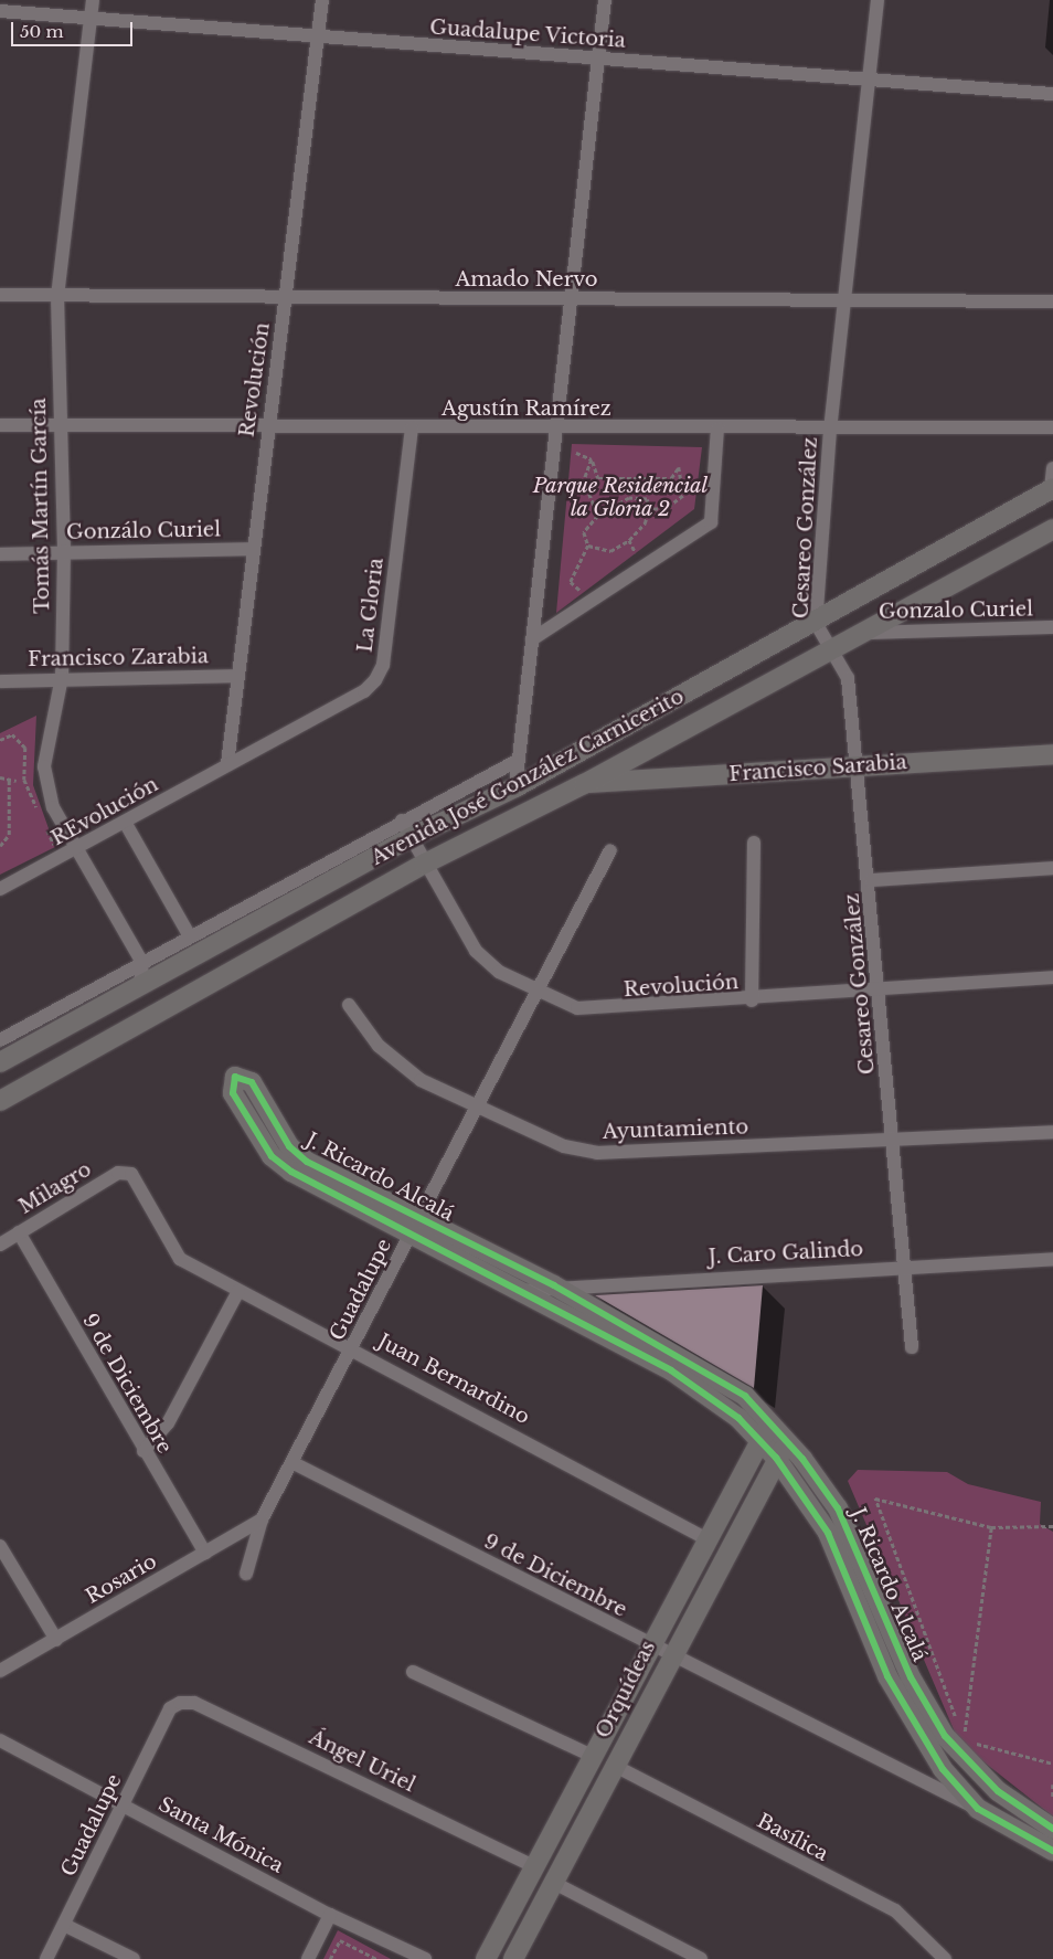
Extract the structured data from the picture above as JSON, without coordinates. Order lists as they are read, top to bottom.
{
  "streets": {
    "street": [
      "Guadalupe Victoria",
      "Amado Nervo",
      "Revolución",
      "Agustín Ramírez",
      "Tomás Martín García",
      "Cesareo González",
      "Gonzálo Curiel",
      "La Gloria",
      "Gonzalo Curiel",
      "Francisco Zarabia",
      "Francisco Sarabia",
      "Avenida José González Carnicerito",
      "REvolución",
      "Ayuntamiento",
      "J. Ricardo Alcalá",
      "Milagro",
      "J. Caro Galindo",
      "Guadalupe",
      "Juan Bernardino",
      "9 de Diciembre",
      "Rosario",
      "Orquídeas",
      "Ángel Uriel",
      "Santa Mónica",
      "Basílica"
    ]
  },
  "crossings": [
    ["Guadalupe Victoria", "Revolución"],
    ["Guadalupe Victoria", "Tomás Martín García"],
    ["Guadalupe Victoria", "Cesareo González"],
    ["Amado Nervo", "Revolución"],
    ["Amado Nervo", "Tomás Martín García"],
    ["Amado Nervo", "Cesareo González"],
    ["Revolución", "Agustín Ramírez"],
    ["Revolución", "Cesareo González"],
    ["Revolución", "Gonzálo Curiel"],
    ["Revolución", "La Gloria"],
    ["Revolución", "Francisco Zarabia"],
    ["Revolución", "Avenida José González Carnicerito"],
    ["Revolución", "REvolución"],
    ["Revolución", "Guadalupe"],
    ["Agustín Ramírez", "Tomás Martín García"],
    ["Agustín Ramírez", "Cesareo González"],
    ["Agustín Ramírez", "La Gloria"],
    ["Tomás Martín García", "Gonzálo Curiel"],
    ["Tomás Martín García", "Francisco Zarabia"],
    ["Tomás Martín García", "REvolución"],
    ["Cesareo González", "Francisco Sarabia"],
    ["Cesareo González", "Avenida José González Carnicerito"],
    ["Cesareo González", "Ayuntamiento"],
    ["Cesareo González", "J. Caro Galindo"],
    ["La Gloria", "REvolución"],
    ["Gonzalo Curiel", "Avenida José González Carnicerito"],
    ["Francisco Sarabia", "Avenida José González Carnicerito"],
    ["Ayuntamiento", "Guadalupe"],
    ["J. Ricardo Alcalá", "J. Caro Galindo"],
    ["J. Ricardo Alcalá", "Guadalupe"],
    ["J. Ricardo Alcalá", "9 de Diciembre"],
    ["J. Ricardo Alcalá", "Orquídeas"],
    ["Milagro", "Juan Bernardino"],
    ["Milagro", "9 de Diciembre"],
    ["Guadalupe", "Juan Bernardino"],
    ["Guadalupe", "9 de Diciembre"],
    ["Guadalupe", "Rosario"],
    ["Guadalupe", "Ángel Uriel"],
    ["Guadalupe", "Santa Mónica"],
    ["Juan Bernardino", "Orquídeas"],
    ["9 de Diciembre", "Rosario"],
    ["9 de Diciembre", "Orquídeas"],
    ["Orquídeas", "Ángel Uriel"],
    ["Orquídeas", "Basílica"]
  ],
  "parks": ["Parque Residencial la Gloria 2"],
  "scale_bar": "50 m"
}
